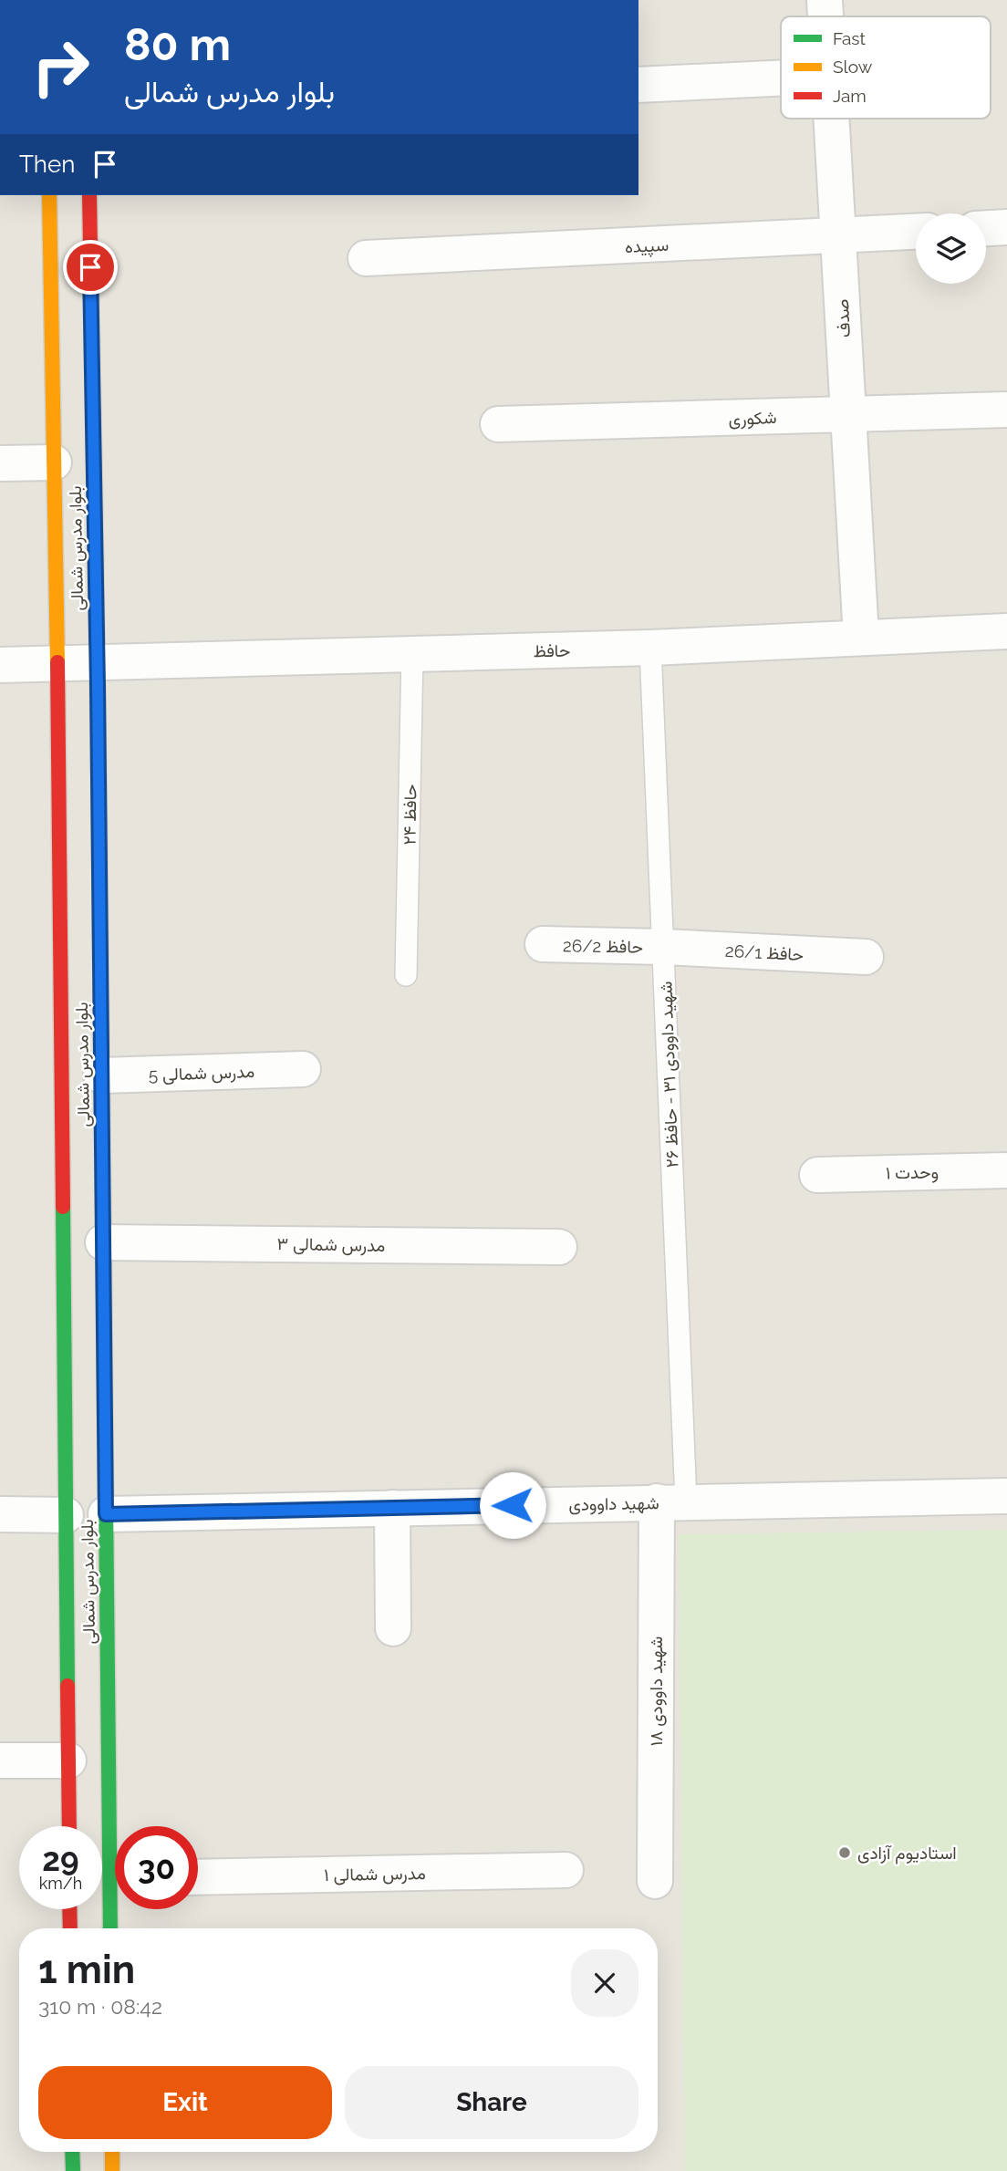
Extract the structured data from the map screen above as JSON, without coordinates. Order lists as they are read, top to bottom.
{
  "streets": {
    "main road": ["بلوار مدرس شمالی"],
    "street": [
      "سپیده",
      "صدف",
      "شکوری",
      "حافظ",
      "حافظ 26/2",
      "حافظ 26/1",
      "مدرس شمالی 5",
      "وحدت ۱",
      "مدرس شمالی ۳",
      "شهید داوودی",
      "شهید داوودی ۱۸",
      "مدرس شمالی ۱"
    ],
    "lane": ["حافظ ۲۴", "شهید داوودی ۳۱ - حافظ ۲۶"]
  },
  "crossings": [
    ["سپیده", "صدف"],
    ["صدف", "شکوری"],
    ["صدف", "حافظ"],
    ["بلوار مدرس شمالی", "حافظ"],
    ["بلوار مدرس شمالی", "مدرس شمالی 5"],
    ["بلوار مدرس شمالی", "مدرس شمالی ۳"],
    ["بلوار مدرس شمالی", "شهید داوودی"],
    ["حافظ", "حافظ ۲۴"],
    ["حافظ", "شهید داوودی ۳۱ - حافظ ۲۶"],
    ["حافظ 26/2", "حافظ 26/1"],
    ["حافظ 26/2", "شهید داوودی ۳۱ - حافظ ۲۶"],
    ["حافظ 26/1", "شهید داوودی ۳۱ - حافظ ۲۶"],
    ["شهید داوودی ۳۱ - حافظ ۲۶", "شهید داوودی"],
    ["شهید داوودی ۳۱ - حافظ ۲۶", "شهید داوودی ۱۸"],
    ["شهید داوودی", "شهید داوودی ۱۸"]
  ],
  "places": ["استادیوم آزادی"],
  "legend": ["Fast", "Slow", "Jam"],
  "page": {
    "turn": ["80 m", "بلوار مدرس شمالی"],
    "then": "Then",
    "speed": "29 km/h",
    "limit": "30",
    "heading": ["1 min", "310 m · 08:42"],
    "buttons": ["Exit", "Share"]
  }
}
